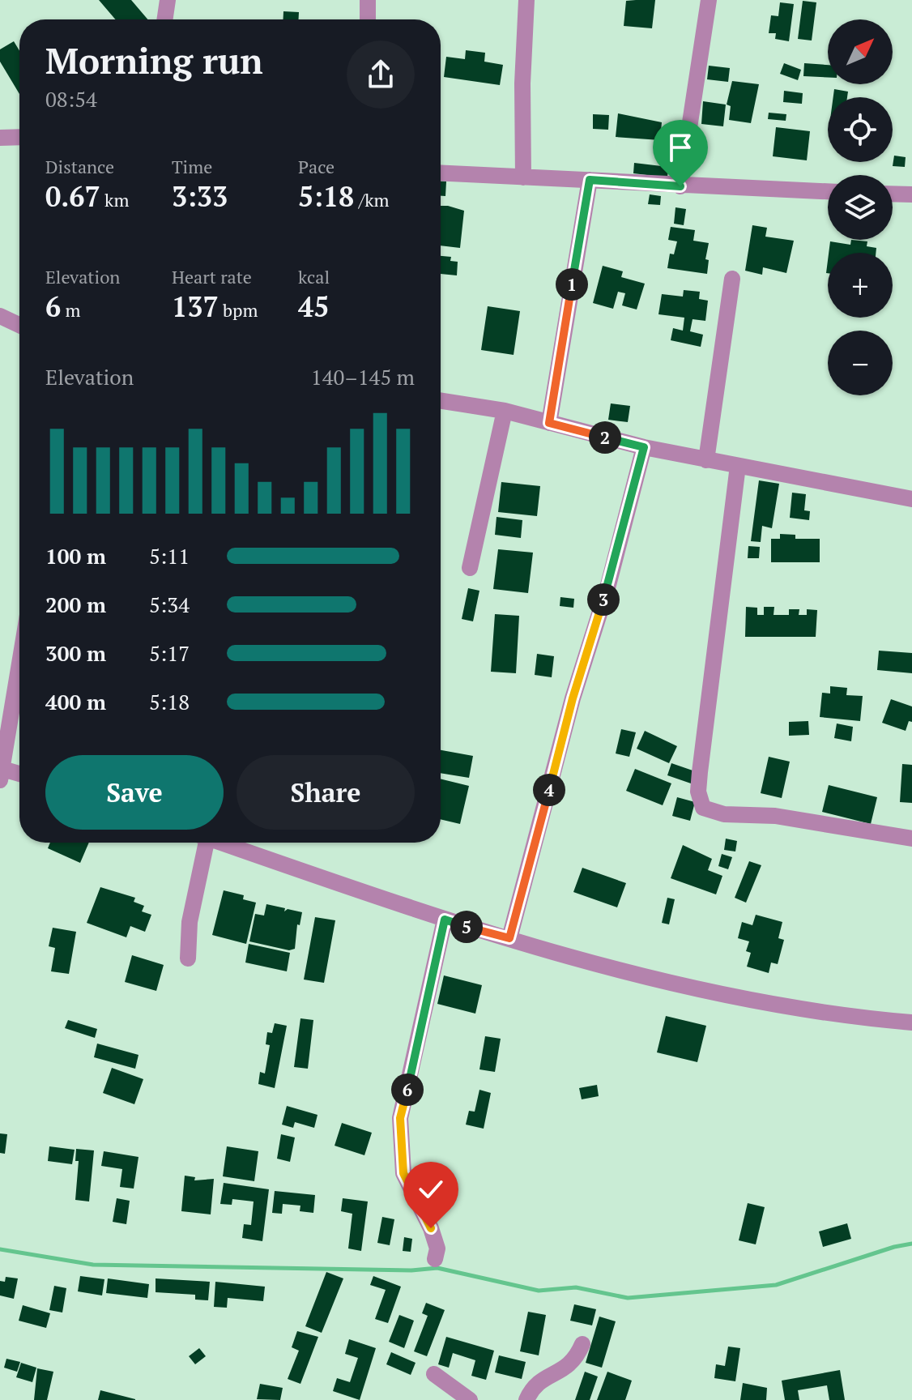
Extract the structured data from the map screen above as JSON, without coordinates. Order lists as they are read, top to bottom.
{
  "north": "top right",
  "page": {
    "map_buttons": ["+", "−"],
    "heading": ["Morning run", "08:54"],
    "stats": [
      ["Distance", "0.67 km"],
      ["Time", "3:33"],
      ["Pace", "5:18 /km"],
      ["Elevation", "6 m"],
      ["Heart rate", "137 bpm"],
      ["kcal", "45"]
    ],
    "pins": [
      "1",
      "2",
      "3",
      "4",
      "5",
      "6"
    ],
    "chart": ["Elevation", "140–145 m"],
    "list": [
      {
        "name": "100 m",
        "note": "5:11"
      },
      {
        "name": "200 m",
        "note": "5:34"
      },
      {
        "name": "300 m",
        "note": "5:17"
      },
      {
        "name": "400 m",
        "note": "5:18"
      }
    ],
    "buttons": ["Save", "Share"]
  }
}
